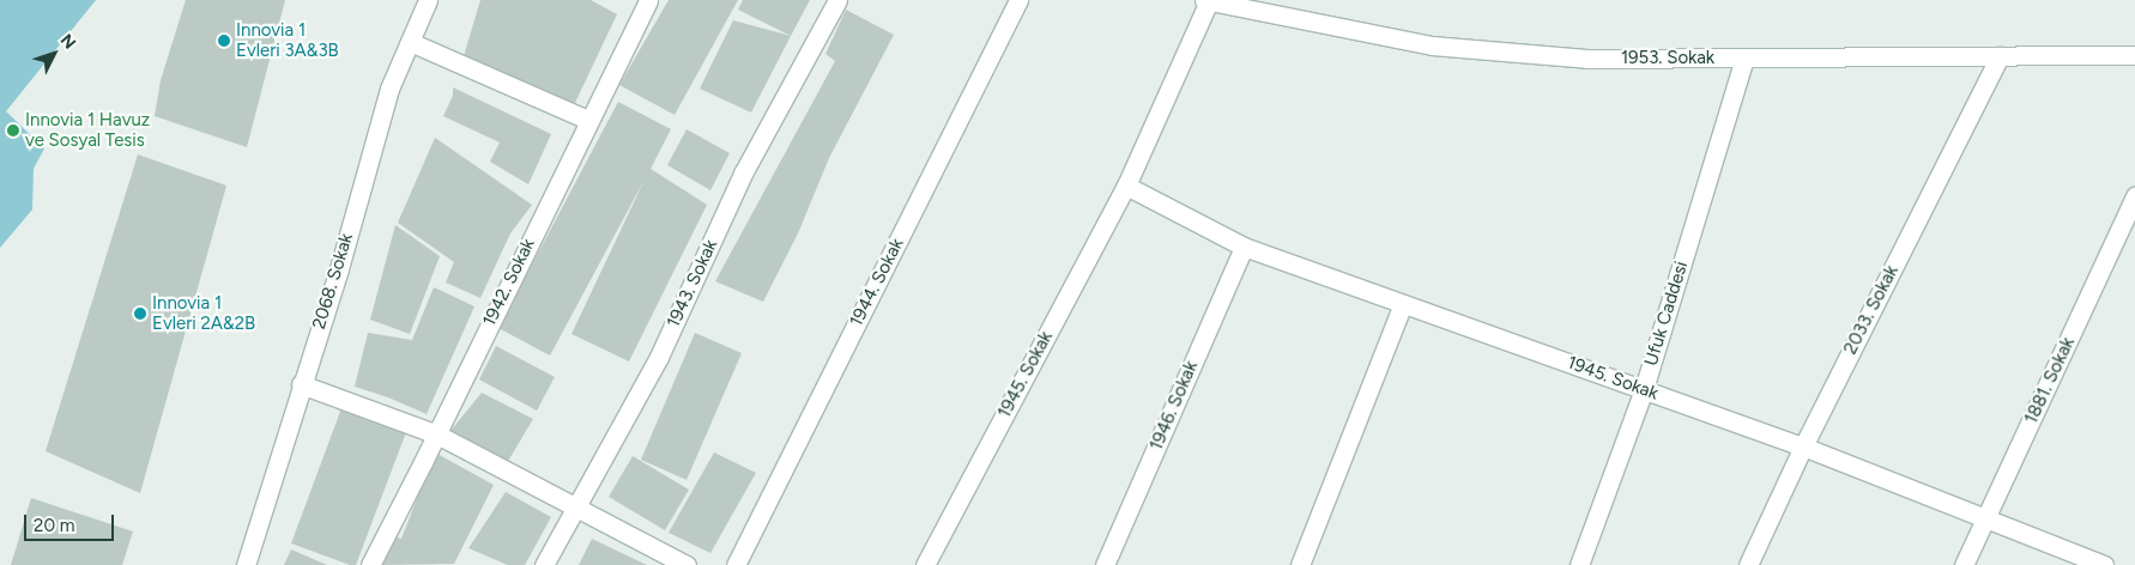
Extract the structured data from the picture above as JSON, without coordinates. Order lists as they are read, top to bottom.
{
  "streets": {
    "street": [
      "1953. Sokak",
      "2068. Sokak",
      "1942. Sokak",
      "1944. Sokak",
      "1943. Sokak",
      "2033. Sokak",
      "Ufuk Caddesi",
      "1945. Sokak",
      "1881. Sokak",
      "1946. Sokak"
    ]
  },
  "crossings": [
    ["1953. Sokak", "2033. Sokak"],
    ["1953. Sokak", "Ufuk Caddesi"],
    ["1953. Sokak", "1945. Sokak"],
    ["2033. Sokak", "1945. Sokak"],
    ["Ufuk Caddesi", "1945. Sokak"],
    ["1945. Sokak", "1881. Sokak"],
    ["1945. Sokak", "1946. Sokak"]
  ],
  "places": ["Innovia 1 Evleri 3A&3B", "Innovia 1 Havuz ve Sosyal Tesis", "Innovia 1 Evleri 2A&2B"],
  "scale_bar": "20 m",
  "north": "top right"
}
